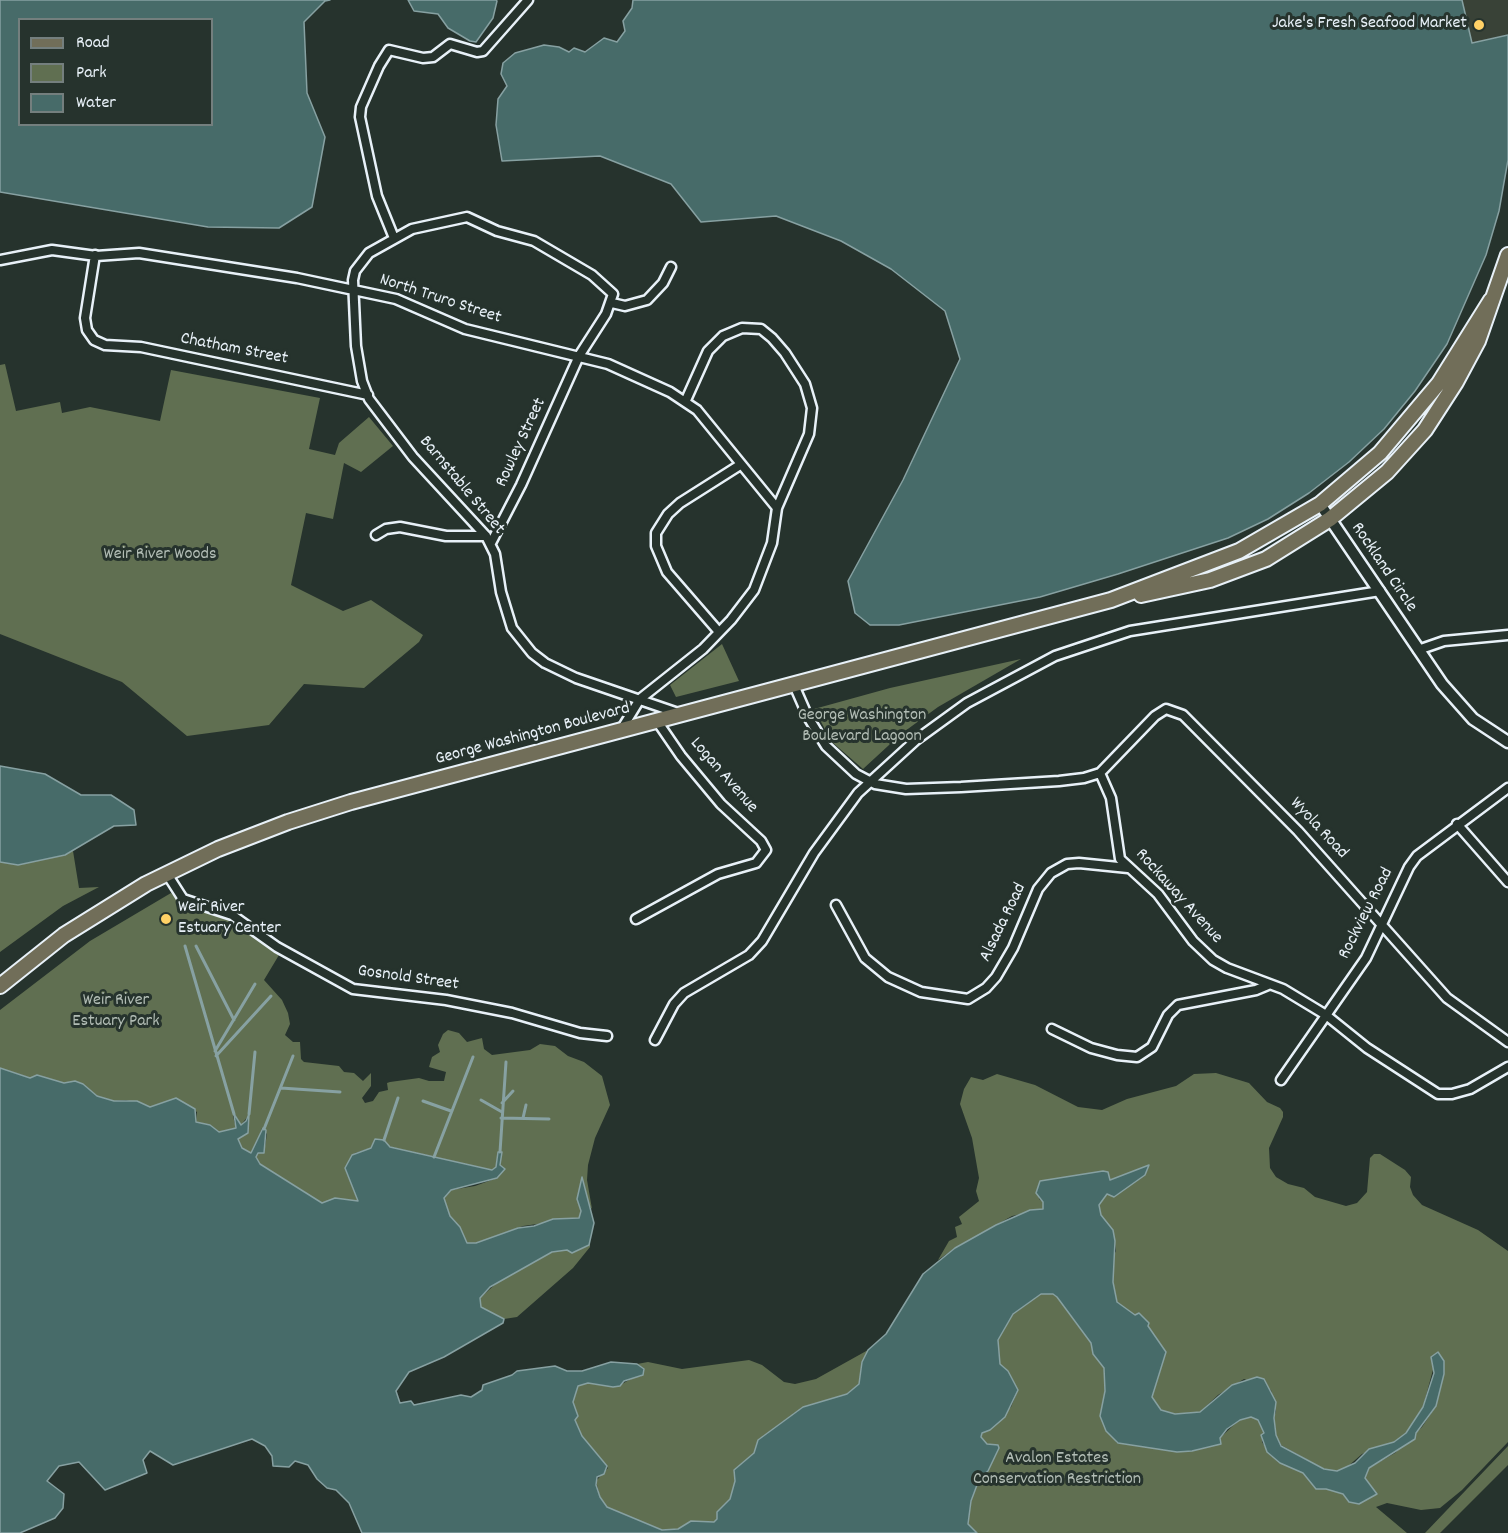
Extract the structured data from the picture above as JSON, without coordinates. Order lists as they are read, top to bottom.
{
  "streets": {
    "main road": ["George Washington Boulevard"],
    "street": [
      "North Truro Street",
      "Chatham Street",
      "Rowley Street",
      "Barnstable Street",
      "Rockland Circle",
      "Logan Avenue",
      "Wyola Road",
      "Rockaway Avenue",
      "Rockview Road",
      "Alsada Road",
      "Gosnold Street"
    ]
  },
  "crossings": [
    ["North Truro Street", "Chatham Street"],
    ["North Truro Street", "Rowley Street"],
    ["North Truro Street", "Barnstable Street"],
    ["Chatham Street", "Barnstable Street"],
    ["Rowley Street", "Barnstable Street"],
    ["Barnstable Street", "George Washington Boulevard"],
    ["Rockland Circle", "George Washington Boulevard"],
    ["George Washington Boulevard", "Logan Avenue"],
    ["George Washington Boulevard", "Gosnold Street"],
    ["Wyola Road", "Rockaway Avenue"],
    ["Wyola Road", "Rockview Road"],
    ["Rockaway Avenue", "Rockview Road"],
    ["Rockaway Avenue", "Alsada Road"]
  ],
  "parks": [
    "Weir River Woods",
    "George Washington Boulevard Lagoon",
    "Weir River Estuary Park",
    "Avalon Estates Conservation Restriction"
  ],
  "places": ["Jake's Fresh Seafood Market", "Weir River Estuary Center"],
  "legend": ["Road", "Park", "Water"]
}
